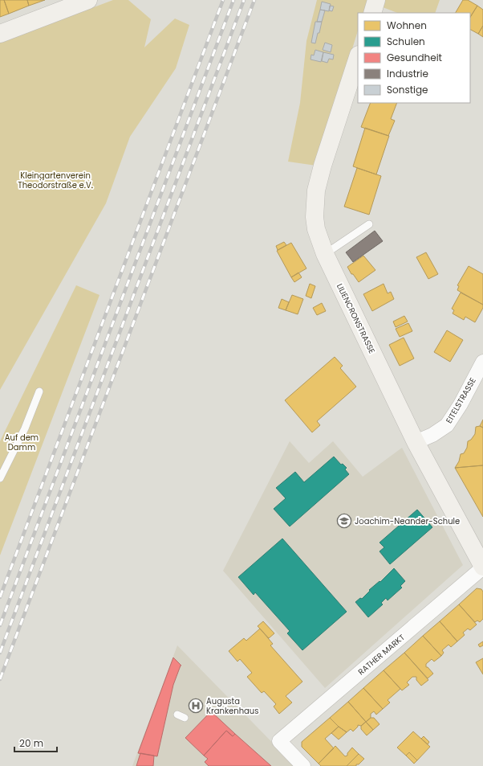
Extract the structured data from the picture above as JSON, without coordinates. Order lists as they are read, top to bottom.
{
  "streets": {
    "main road": ["LILIENCRONSTRASSE"],
    "street": ["EITELSTRASSE", "RATHER MARKT"]
  },
  "crossings": [
    ["LILIENCRONSTRASSE", "EITELSTRASSE"],
    ["LILIENCRONSTRASSE", "RATHER MARKT"]
  ],
  "parks": ["Kleingartenverein Theodorstraße e.V.", "Auf dem Damm"],
  "places": {
    "school or university": ["Joachim-Neander-Schule"],
    "hospital": ["Augusta Krankenhaus"]
  },
  "legend": [
    "Wohnen",
    "Schulen",
    "Gesundheit",
    "Industrie",
    "Sonstige"
  ],
  "scale_bar": "20 m"
}
